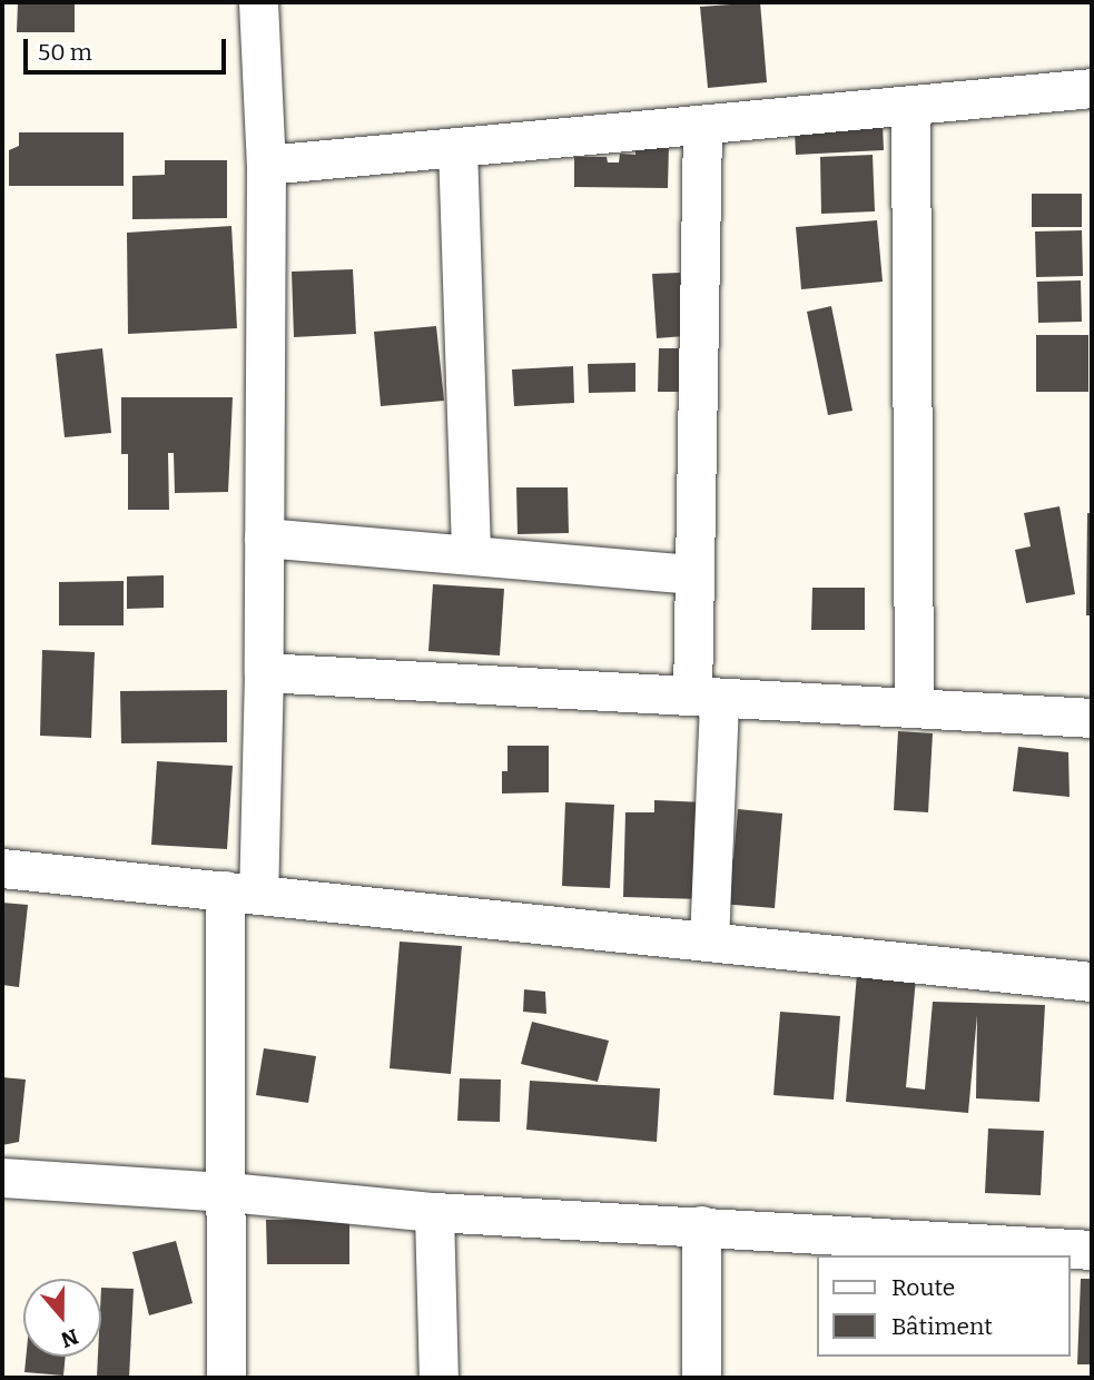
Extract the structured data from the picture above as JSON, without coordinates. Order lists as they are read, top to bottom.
{
  "legend": ["Route", "Bâtiment"],
  "scale_bar": "50 m",
  "north": "bottom"
}
